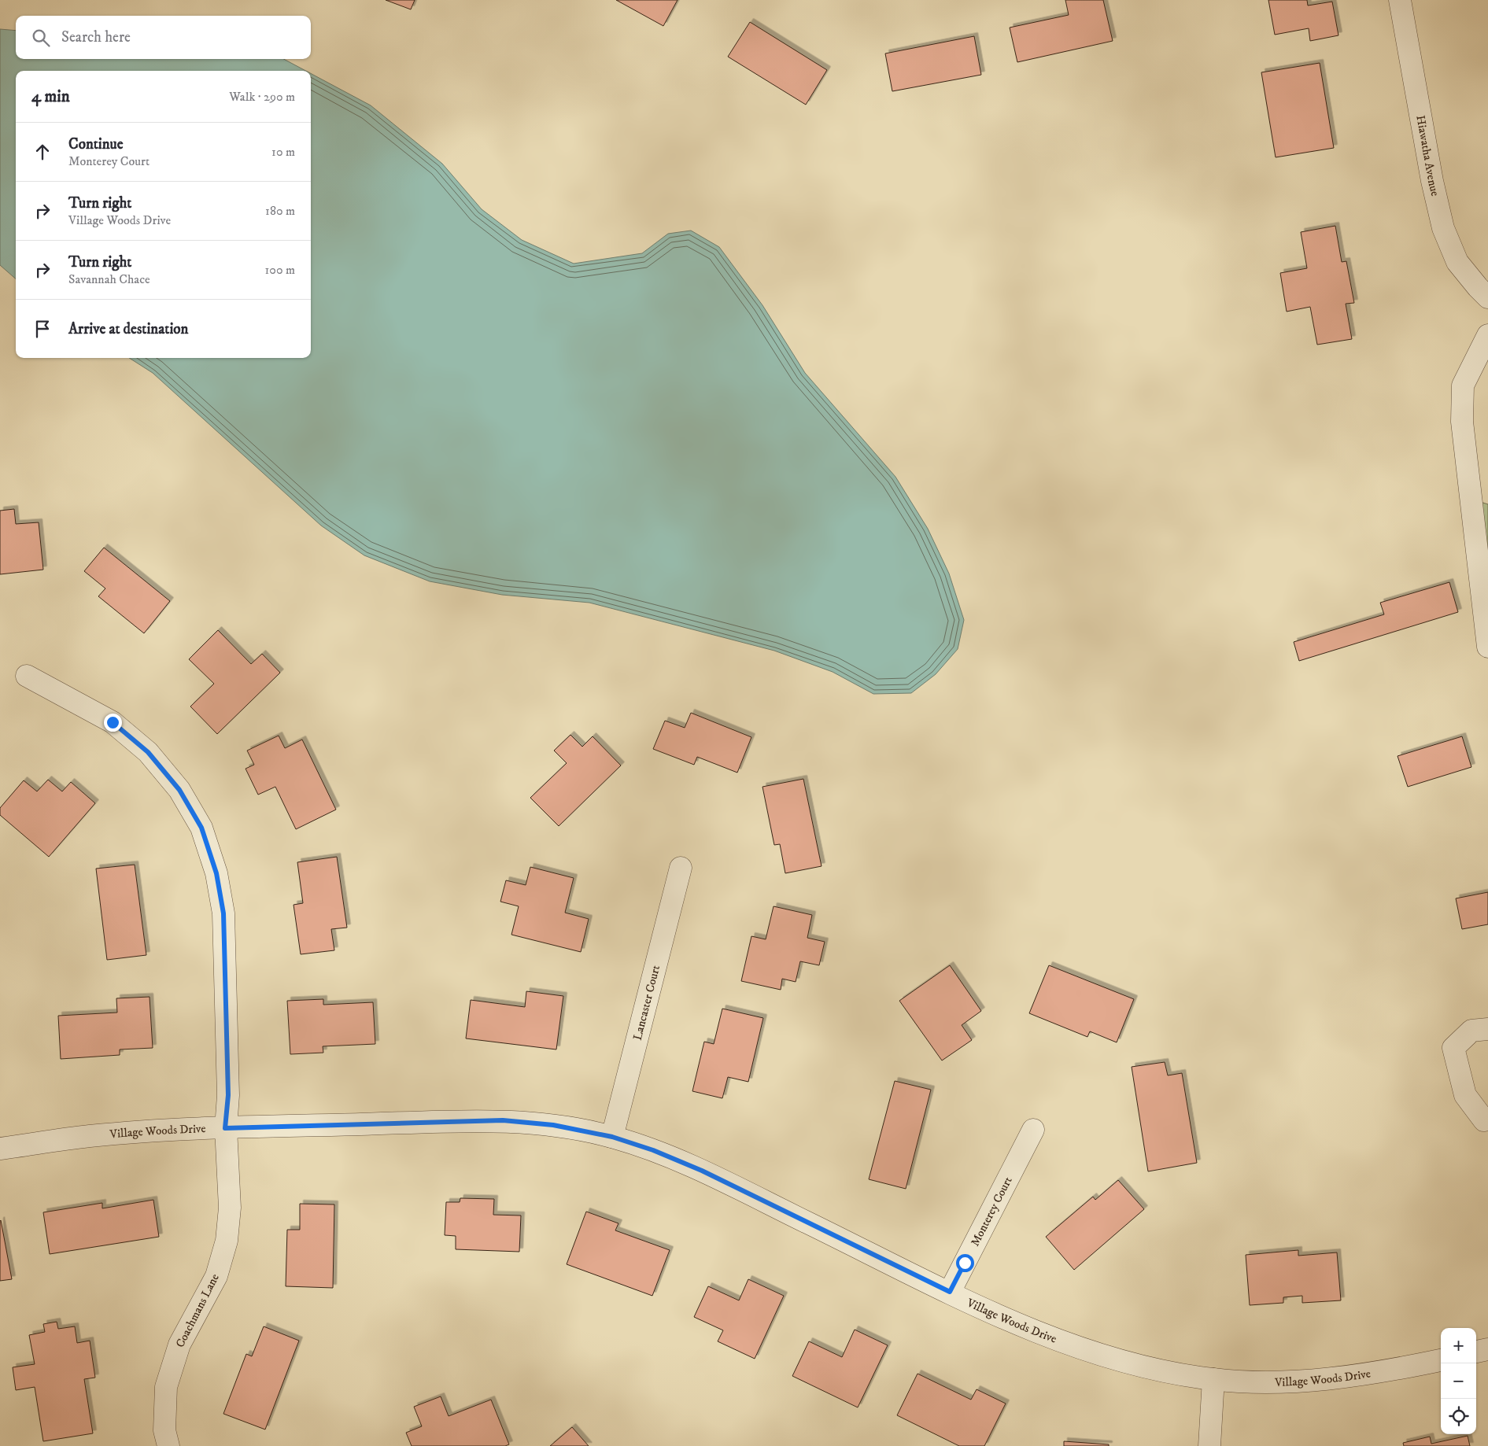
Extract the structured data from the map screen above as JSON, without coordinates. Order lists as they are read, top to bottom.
{
  "streets": {
    "street": [
      "Hiawatha Avenue",
      "Lancaster Court",
      "Village Woods Drive",
      "Monterey Court",
      "Coachmans Lane"
    ]
  },
  "crossings": [
    ["Lancaster Court", "Village Woods Drive"],
    ["Village Woods Drive", "Monterey Court"],
    ["Village Woods Drive", "Coachmans Lane"]
  ],
  "page": {
    "search": "Search here",
    "heading": ["4 min", "Walk · 290 m"],
    "list": [
      ["Continue", "Monterey Court", "10 m"],
      ["Turn right", "Village Woods Drive", "180 m"],
      ["Turn right", "Savannah Chace", "100 m"],
      "Arrive at destination"
    ],
    "map_buttons": ["+", "−"]
  }
}
